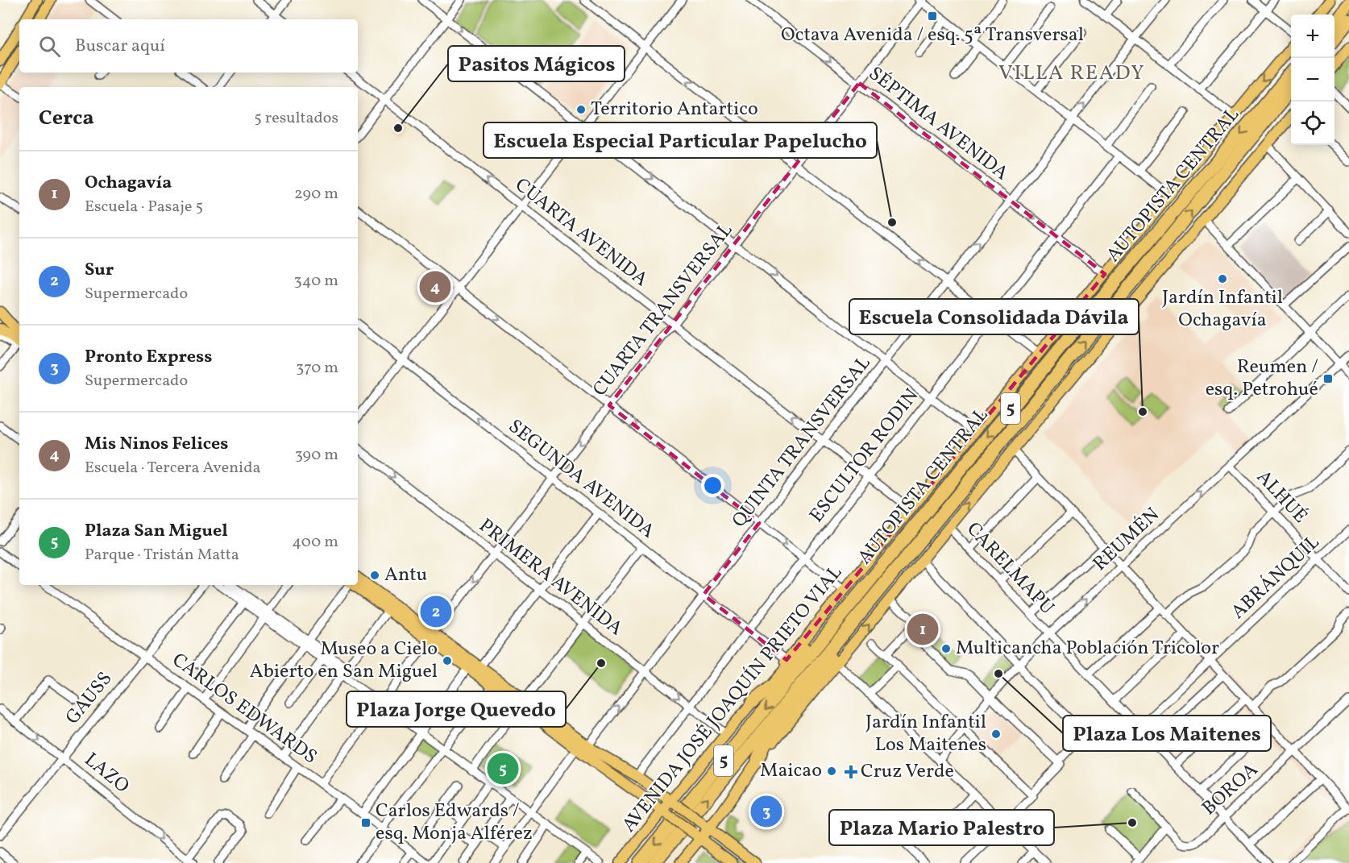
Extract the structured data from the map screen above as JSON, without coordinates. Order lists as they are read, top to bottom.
{
  "streets": {
    "highway": ["AUTOPISTA CENTRAL", "5"],
    "main road": ["AVENIDA JOSÉ JOAQUÍN PRIETO VIAL"],
    "street": [
      "SÉPTIMA AVENIDA",
      "CUARTA AVENIDA",
      "CUARTA TRANSVERSAL",
      "QUINTA TRANSVERSAL",
      "ESCULTOR RODIN",
      "SEGUNDA AVENIDA",
      "ALHUÉ",
      "REUMÉN",
      "CARELMAPU",
      "PRIMERA AVENIDA",
      "ABRÁNQUIL",
      "GAUSS",
      "CARLOS EDWARDS",
      "LAZO",
      "BOROA"
    ]
  },
  "crossings": [
    ["SÉPTIMA AVENIDA", "CUARTA TRANSVERSAL"],
    ["SÉPTIMA AVENIDA", "QUINTA TRANSVERSAL"],
    ["SÉPTIMA AVENIDA", "ESCULTOR RODIN"],
    ["SÉPTIMA AVENIDA", "AVENIDA JOSÉ JOAQUÍN PRIETO VIAL"],
    ["CUARTA AVENIDA", "CUARTA TRANSVERSAL"],
    ["CUARTA AVENIDA", "QUINTA TRANSVERSAL"],
    ["CUARTA AVENIDA", "ESCULTOR RODIN"],
    ["CUARTA AVENIDA", "AVENIDA JOSÉ JOAQUÍN PRIETO VIAL"],
    ["CUARTA TRANSVERSAL", "SEGUNDA AVENIDA"],
    ["CUARTA TRANSVERSAL", "PRIMERA AVENIDA"],
    ["CUARTA TRANSVERSAL", "CARLOS EDWARDS"],
    ["QUINTA TRANSVERSAL", "SEGUNDA AVENIDA"],
    ["QUINTA TRANSVERSAL", "PRIMERA AVENIDA"],
    ["ESCULTOR RODIN", "SEGUNDA AVENIDA"],
    ["ESCULTOR RODIN", "PRIMERA AVENIDA"],
    ["SEGUNDA AVENIDA", "AVENIDA JOSÉ JOAQUÍN PRIETO VIAL"],
    ["ALHUÉ", "REUMÉN"],
    ["ALHUÉ", "ABRÁNQUIL"],
    ["REUMÉN", "CARELMAPU"],
    ["CARELMAPU", "ABRÁNQUIL"],
    ["CARELMAPU", "BOROA"],
    ["PRIMERA AVENIDA", "AVENIDA JOSÉ JOAQUÍN PRIETO VIAL"],
    ["GAUSS", "CARLOS EDWARDS"],
    ["GAUSS", "LAZO"]
  ],
  "one_way": [
    "SÉPTIMA AVENIDA",
    "CUARTA AVENIDA",
    "SEGUNDA AVENIDA",
    "PRIMERA AVENIDA",
    "LAZO"
  ],
  "districts": ["VILLA READY"],
  "places": {
    "transit": ["Octava Avenida / esq. 5ª Transversal", "Reumen / esq. Petrohué", "Carlos Edwards / esq. Monja Alférez"],
    "other": [
      "Territorio Antartico",
      "Pasitos Mágicos",
      "Escuela Especial Particular Papelucho",
      "Jardín Infantil Ochagavía",
      "Escuela Consolidada Dávila",
      "Antu",
      "Multicancha Población Tricolor",
      "Museo a Cielo Abierto en San Miguel",
      "Plaza Jorge Quevedo",
      "Plaza Los Maitenes",
      "Jardín Infantil Los Maitenes",
      "Maicao",
      "Plaza Mario Palestro"
    ],
    "health": ["Cruz Verde"]
  },
  "page": {
    "map_buttons": ["+", "−"],
    "search": "Buscar aquí",
    "heading": ["Cerca", "5 resultados"],
    "list": [
      {
        "mark": "1",
        "name": "Ochagavía",
        "note": "Escuela · Pasaje 5",
        "value": "290 m"
      },
      {
        "mark": "2",
        "name": "Sur",
        "note": "Supermercado",
        "value": "340 m"
      },
      {
        "mark": "3",
        "name": "Pronto Express",
        "note": "Supermercado",
        "value": "370 m"
      },
      {
        "mark": "4",
        "name": "Mis Ninos Felices",
        "note": "Escuela · Tercera Avenida",
        "value": "390 m"
      },
      {
        "mark": "5",
        "name": "Plaza San Miguel",
        "note": "Parque · Tristán Matta",
        "value": "400 m"
      }
    ],
    "pins": [
      "4",
      "2",
      "1",
      "5",
      "3"
    ]
  }
}
